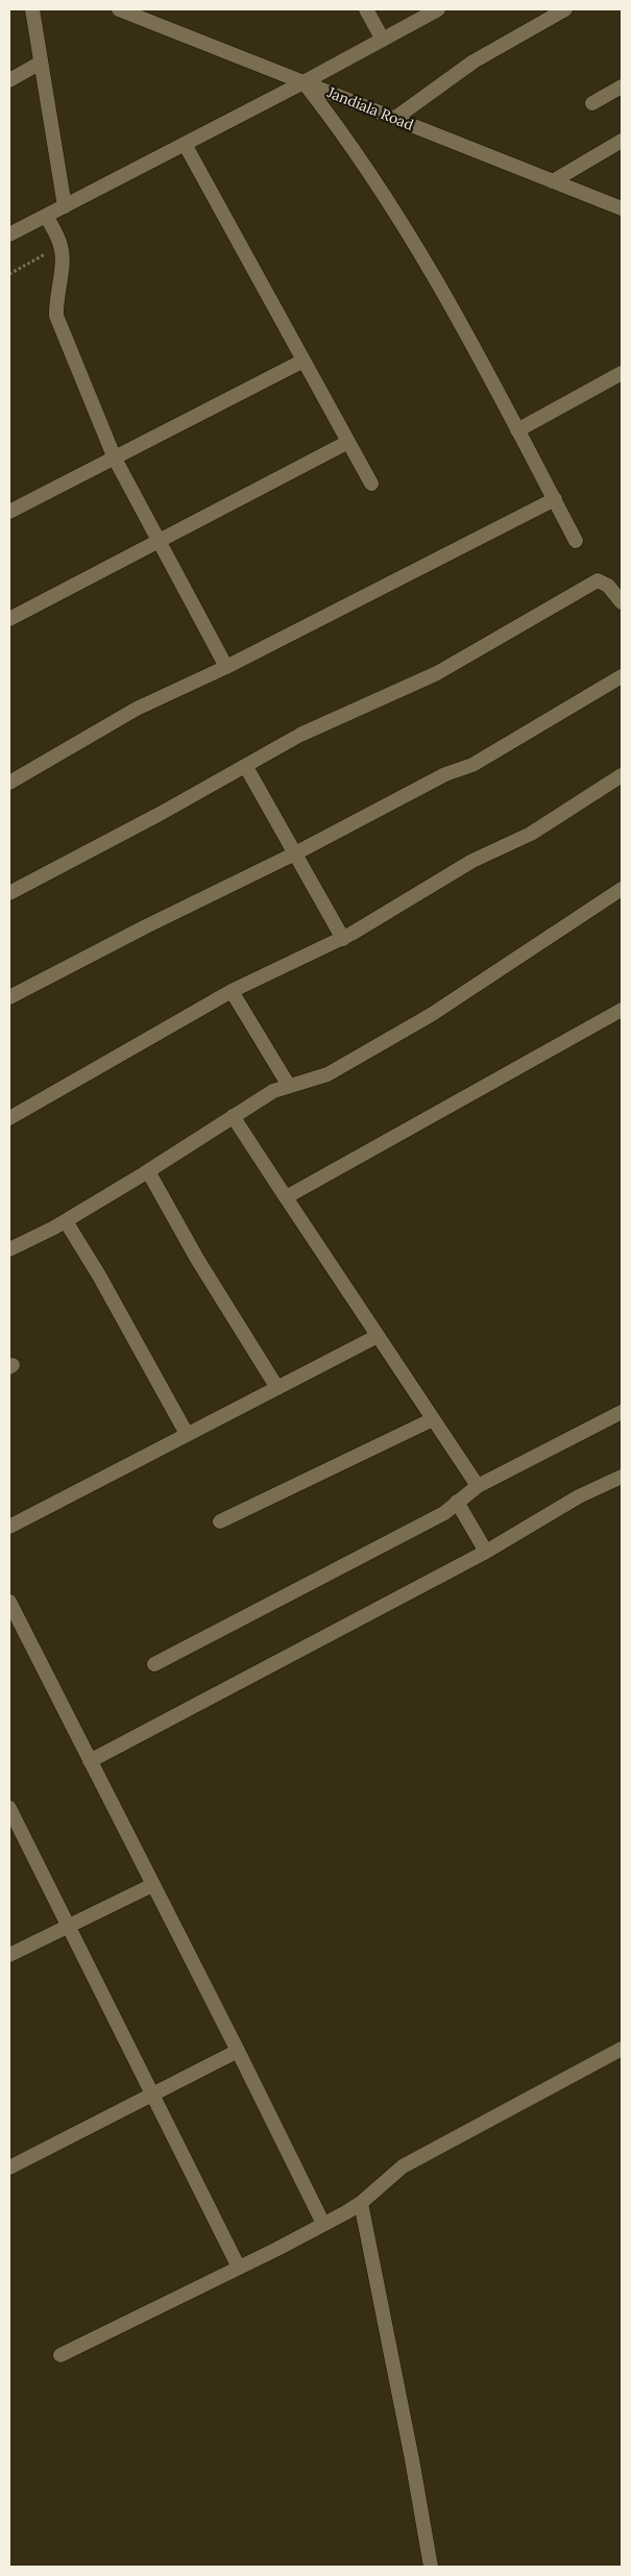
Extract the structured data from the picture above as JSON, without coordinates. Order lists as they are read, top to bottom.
{
  "streets": {
    "street": ["Jandiala Road"]
  }
}
